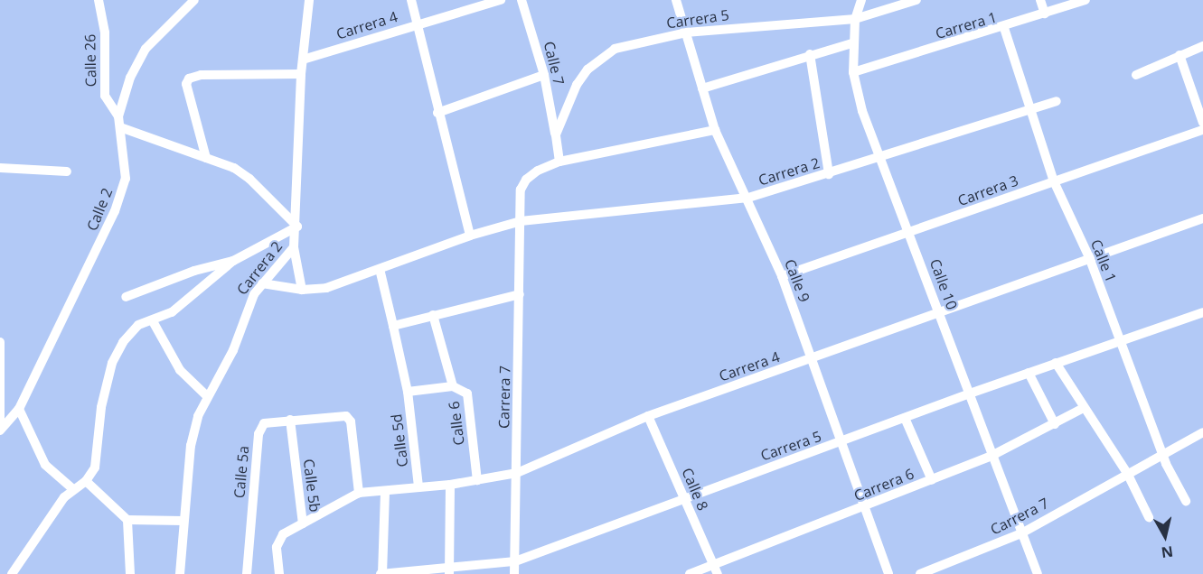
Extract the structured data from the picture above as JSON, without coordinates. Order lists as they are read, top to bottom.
{
  "streets": {
    "street": [
      "Carrera 5",
      "Carrera 4",
      "Carrera 1",
      "Calle 26",
      "Calle 7",
      "Carrera 2",
      "Carrera 3",
      "Calle 2",
      "Calle 1",
      "Calle 9",
      "Calle 10",
      "Carrera 7",
      "Calle 6",
      "Calle 5d",
      "Calle 5a",
      "Carrera 6",
      "Calle 5b",
      "Calle 8"
    ]
  },
  "crossings": [
    ["Carrera 5", "Calle 7"],
    ["Carrera 5", "Calle 1"],
    ["Carrera 5", "Calle 9"],
    ["Carrera 5", "Calle 10"],
    ["Carrera 5", "Carrera 7"],
    ["Carrera 5", "Calle 8"],
    ["Carrera 4", "Carrera 2"],
    ["Carrera 4", "Calle 1"],
    ["Carrera 4", "Calle 9"],
    ["Carrera 4", "Calle 10"],
    ["Carrera 4", "Carrera 7"],
    ["Carrera 4", "Calle 6"],
    ["Carrera 4", "Calle 5d"],
    ["Carrera 4", "Calle 5a"],
    ["Carrera 4", "Calle 5b"],
    ["Carrera 4", "Calle 8"],
    ["Carrera 1", "Calle 1"],
    ["Carrera 1", "Calle 10"],
    ["Calle 26", "Calle 2"],
    ["Carrera 2", "Calle 1"],
    ["Carrera 2", "Calle 9"],
    ["Carrera 2", "Calle 10"],
    ["Carrera 2", "Carrera 7"],
    ["Carrera 2", "Calle 5d"],
    ["Carrera 3", "Calle 1"],
    ["Carrera 3", "Calle 9"],
    ["Carrera 3", "Calle 10"],
    ["Calle 9", "Carrera 7"],
    ["Calle 9", "Carrera 6"],
    ["Calle 10", "Carrera 7"],
    ["Calle 10", "Carrera 6"],
    ["Calle 6", "Calle 5d"],
    ["Calle 5a", "Calle 5b"],
    ["Carrera 6", "Calle 8"]
  ],
  "north": "bottom"
}
